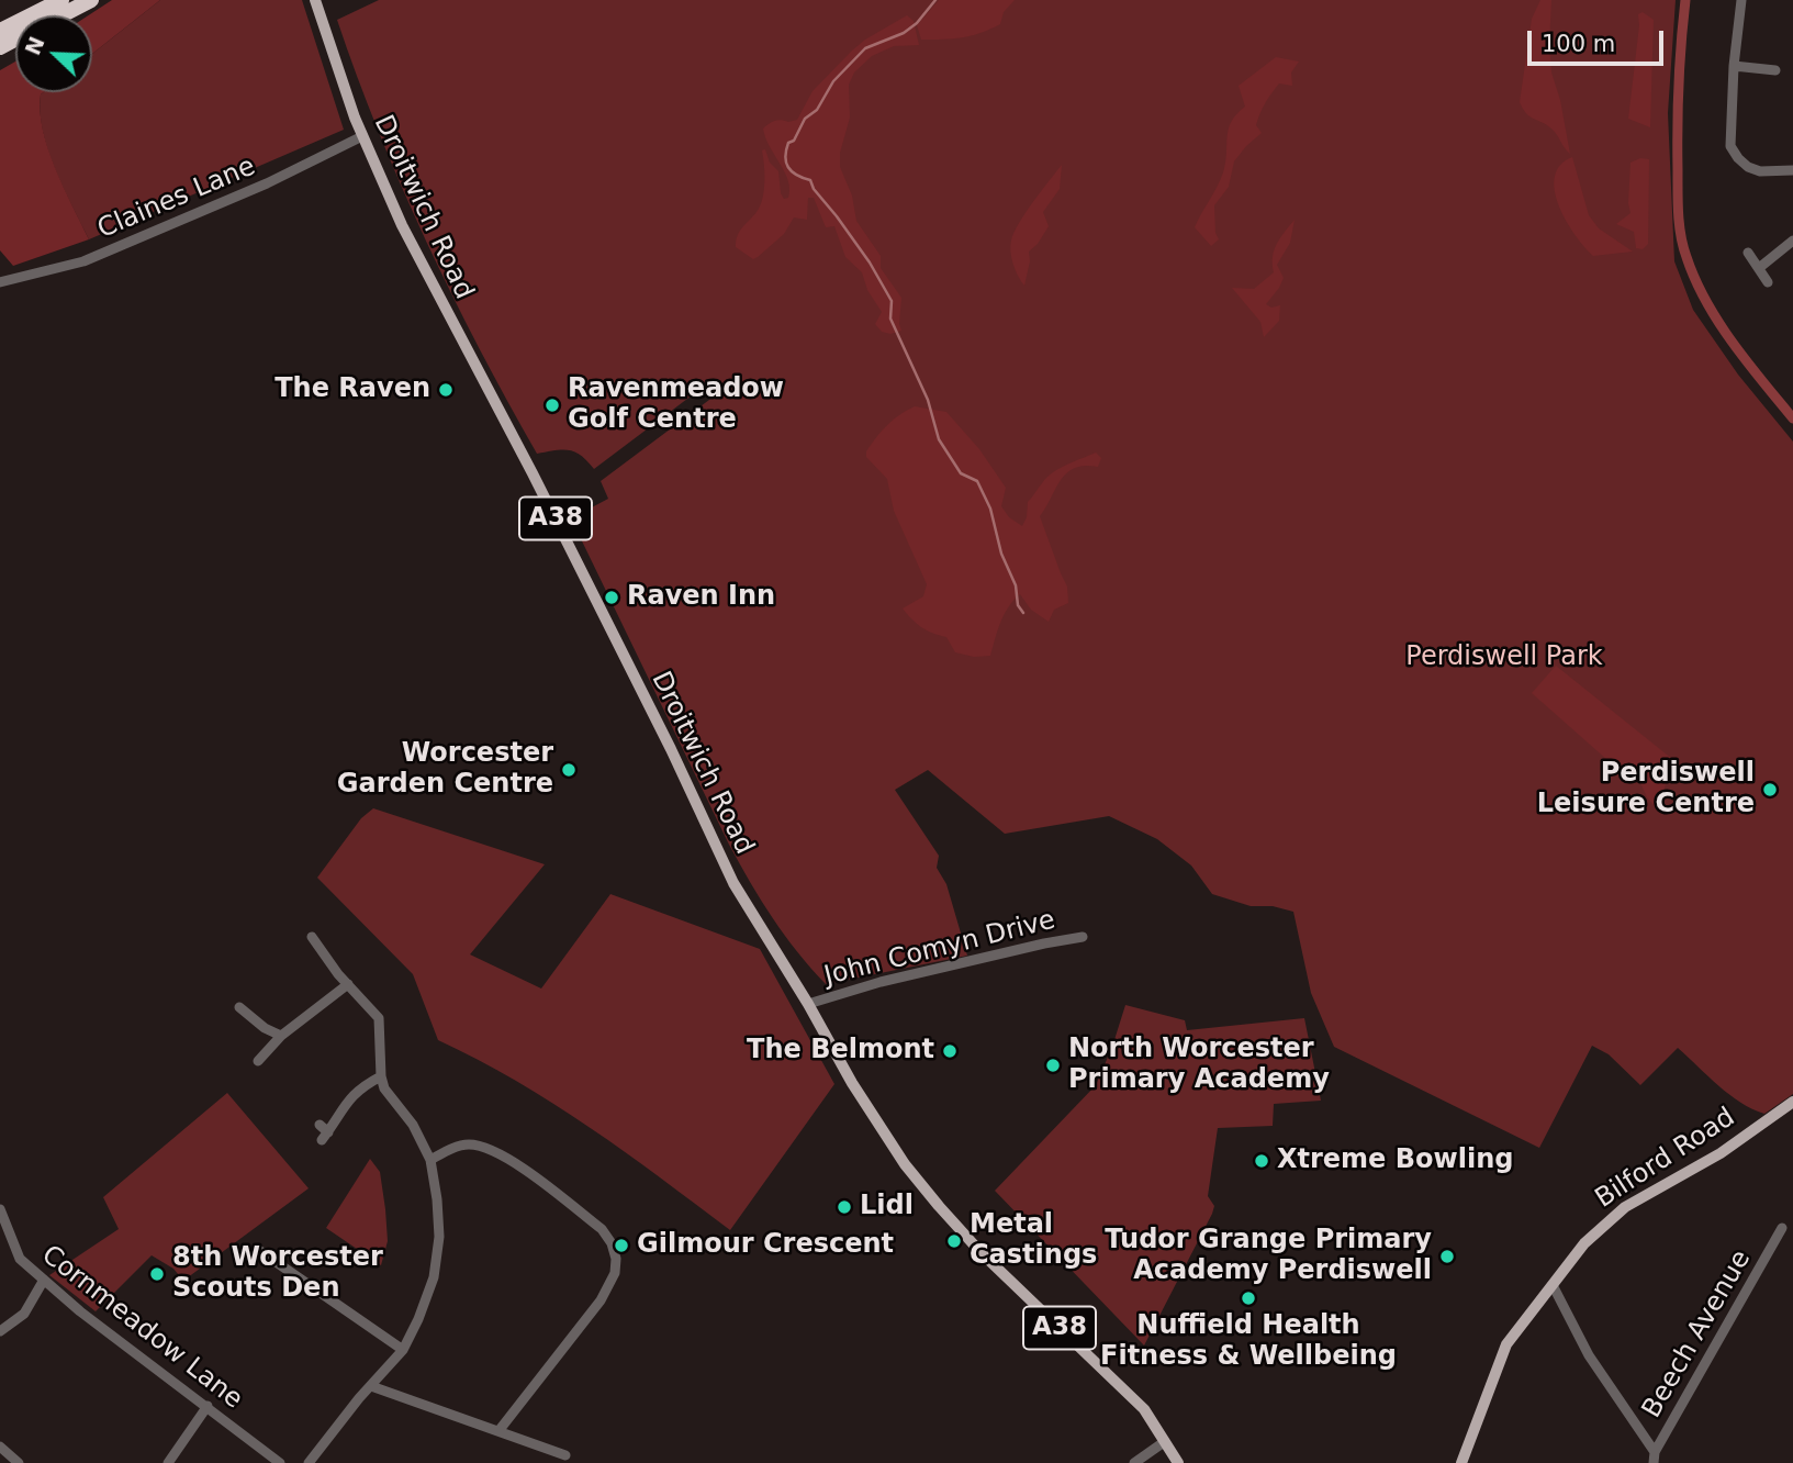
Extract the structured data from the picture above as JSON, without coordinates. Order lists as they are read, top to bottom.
{
  "streets": {
    "main road": ["Droitwich Road", "A38", "Bilford Road"],
    "street": [
      "Claines Lane",
      "John Comyn Drive",
      "Cornmeadow Lane",
      "Beech Avenue"
    ]
  },
  "crossings": [
    ["Claines Lane", "Droitwich Road"],
    ["Droitwich Road", "John Comyn Drive"]
  ],
  "parks": ["Perdiswell Park"],
  "places": [
    "The Raven",
    "Ravenmeadow Golf Centre",
    "Raven Inn",
    "Worcester Garden Centre",
    "Perdiswell Leisure Centre",
    "The Belmont",
    "North Worcester Primary Academy",
    "Xtreme Bowling",
    "Lidl",
    "Metal Castings",
    "Gilmour Crescent",
    "Tudor Grange Primary Academy Perdiswell",
    "8th Worcester Scouts Den",
    "Nuffield Health Fitness & Wellbeing"
  ],
  "scale_bar": "100 m",
  "north": "top left"
}
